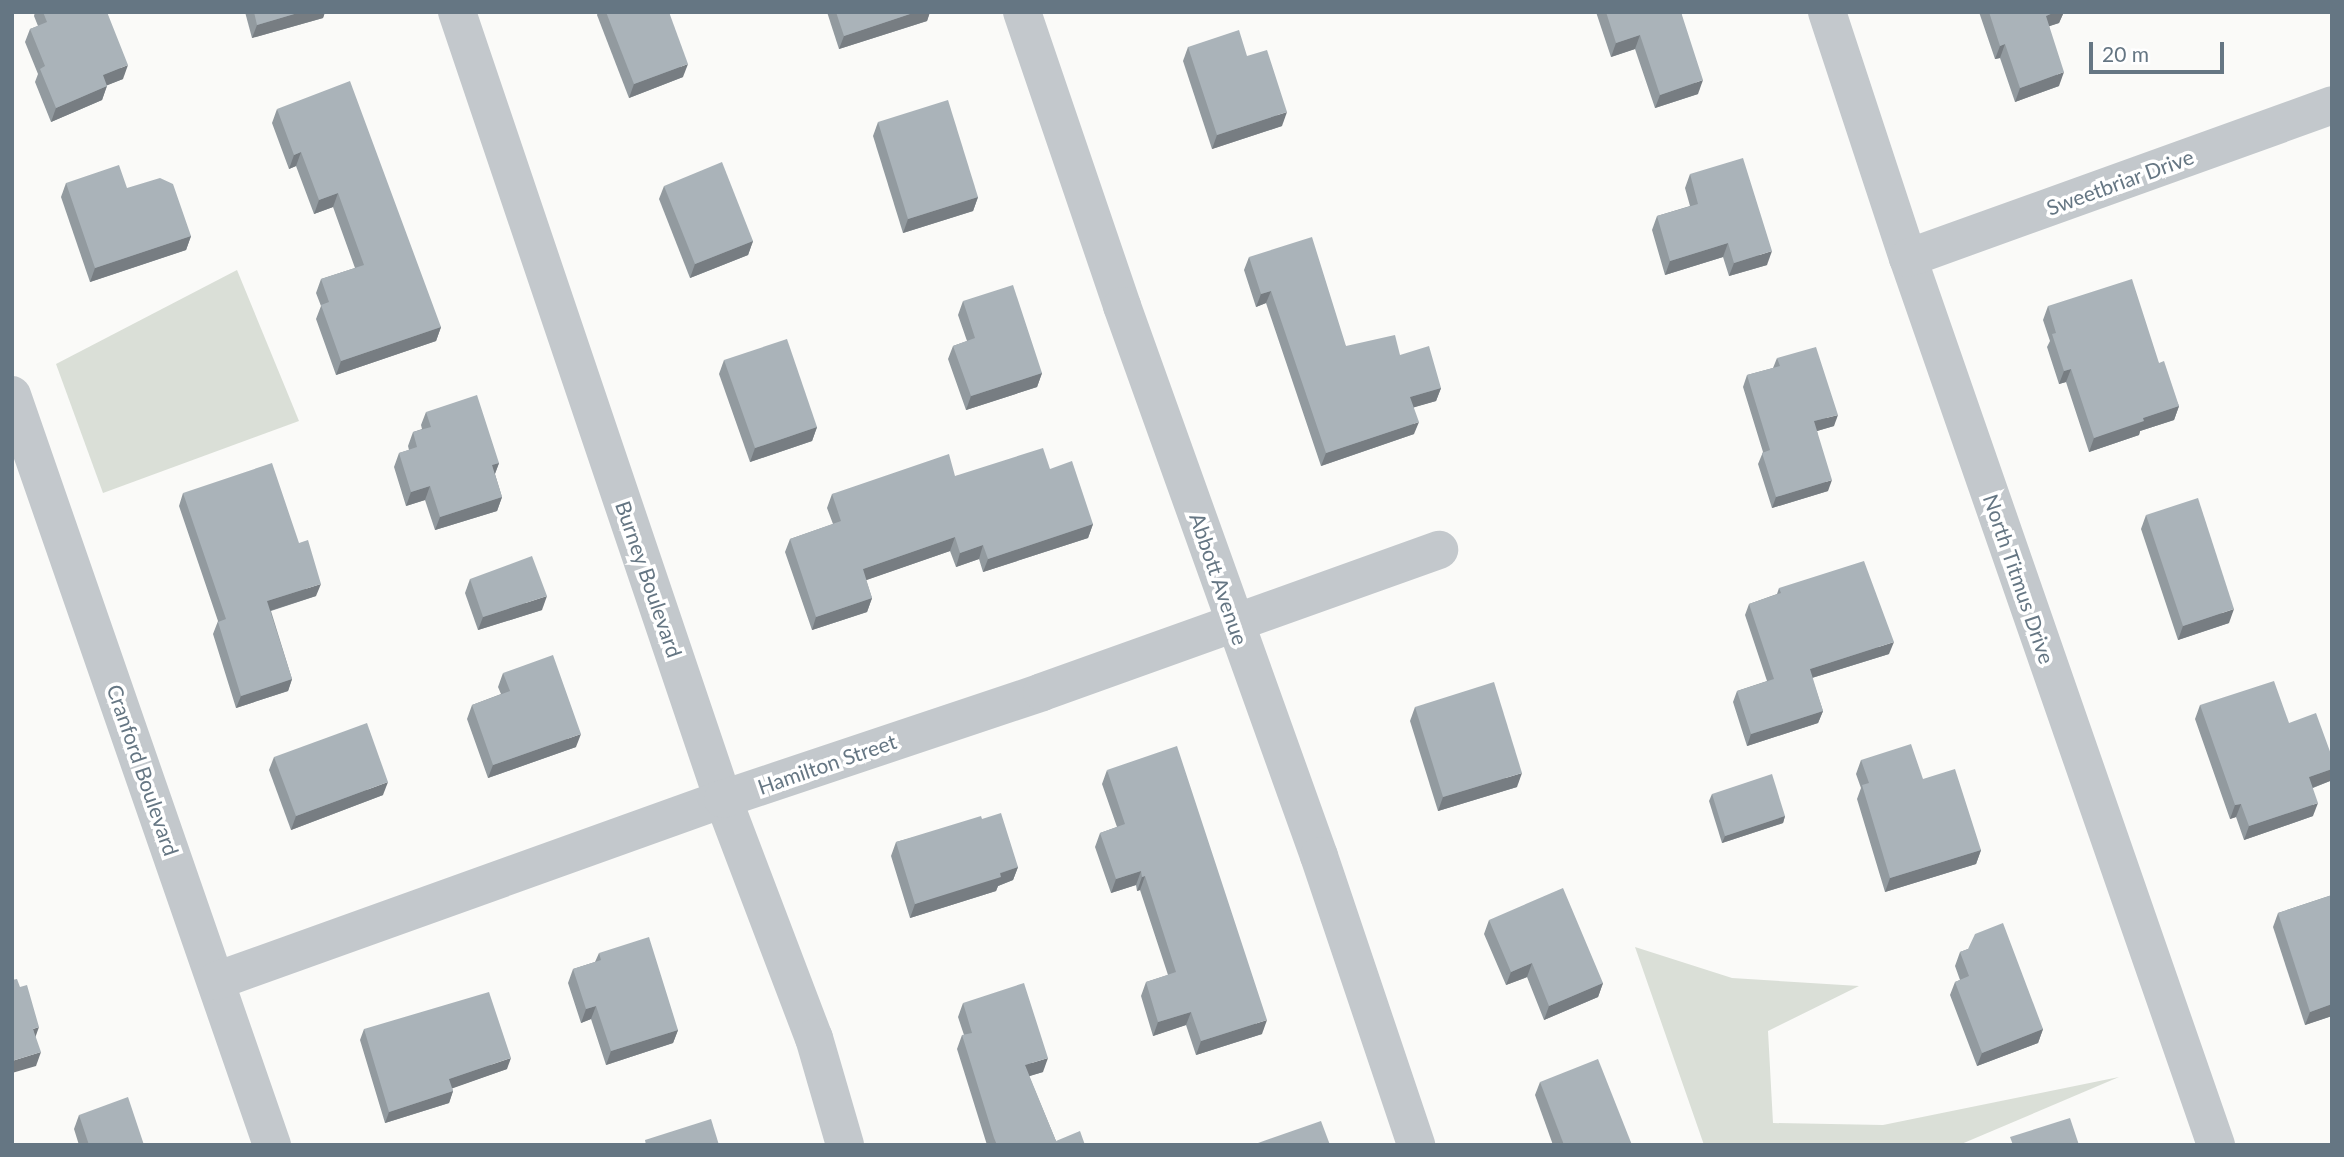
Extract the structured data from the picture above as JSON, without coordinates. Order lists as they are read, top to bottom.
{
  "streets": {
    "street": [
      "Sweetbriar Drive",
      "Burney Boulevard",
      "Abbott Avenue",
      "North Titmus Drive",
      "Hamilton Street",
      "Cranford Boulevard"
    ]
  },
  "crossings": [
    ["Sweetbriar Drive", "North Titmus Drive"],
    ["Burney Boulevard", "Hamilton Street"],
    ["Abbott Avenue", "Hamilton Street"],
    ["Hamilton Street", "Cranford Boulevard"]
  ],
  "scale_bar": "20 m"
}
